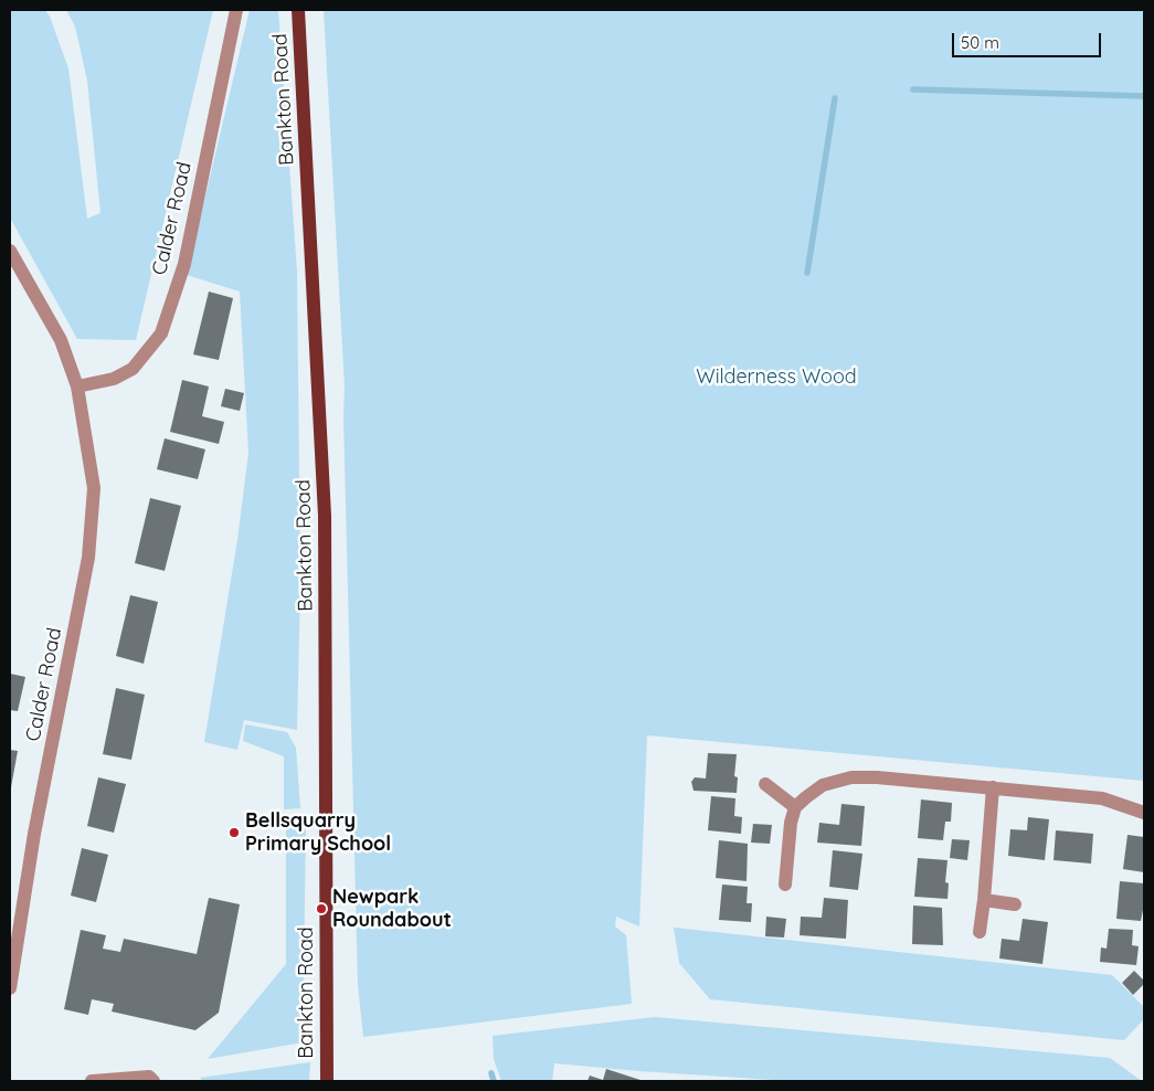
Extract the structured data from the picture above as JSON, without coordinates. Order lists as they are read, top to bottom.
{
  "streets": {
    "main road": ["Bankton Road"],
    "street": ["Calder Road"]
  },
  "parks": ["Wilderness Wood"],
  "places": ["Bellsquarry Primary School", "Newpark Roundabout"],
  "scale_bar": "50 m"
}
